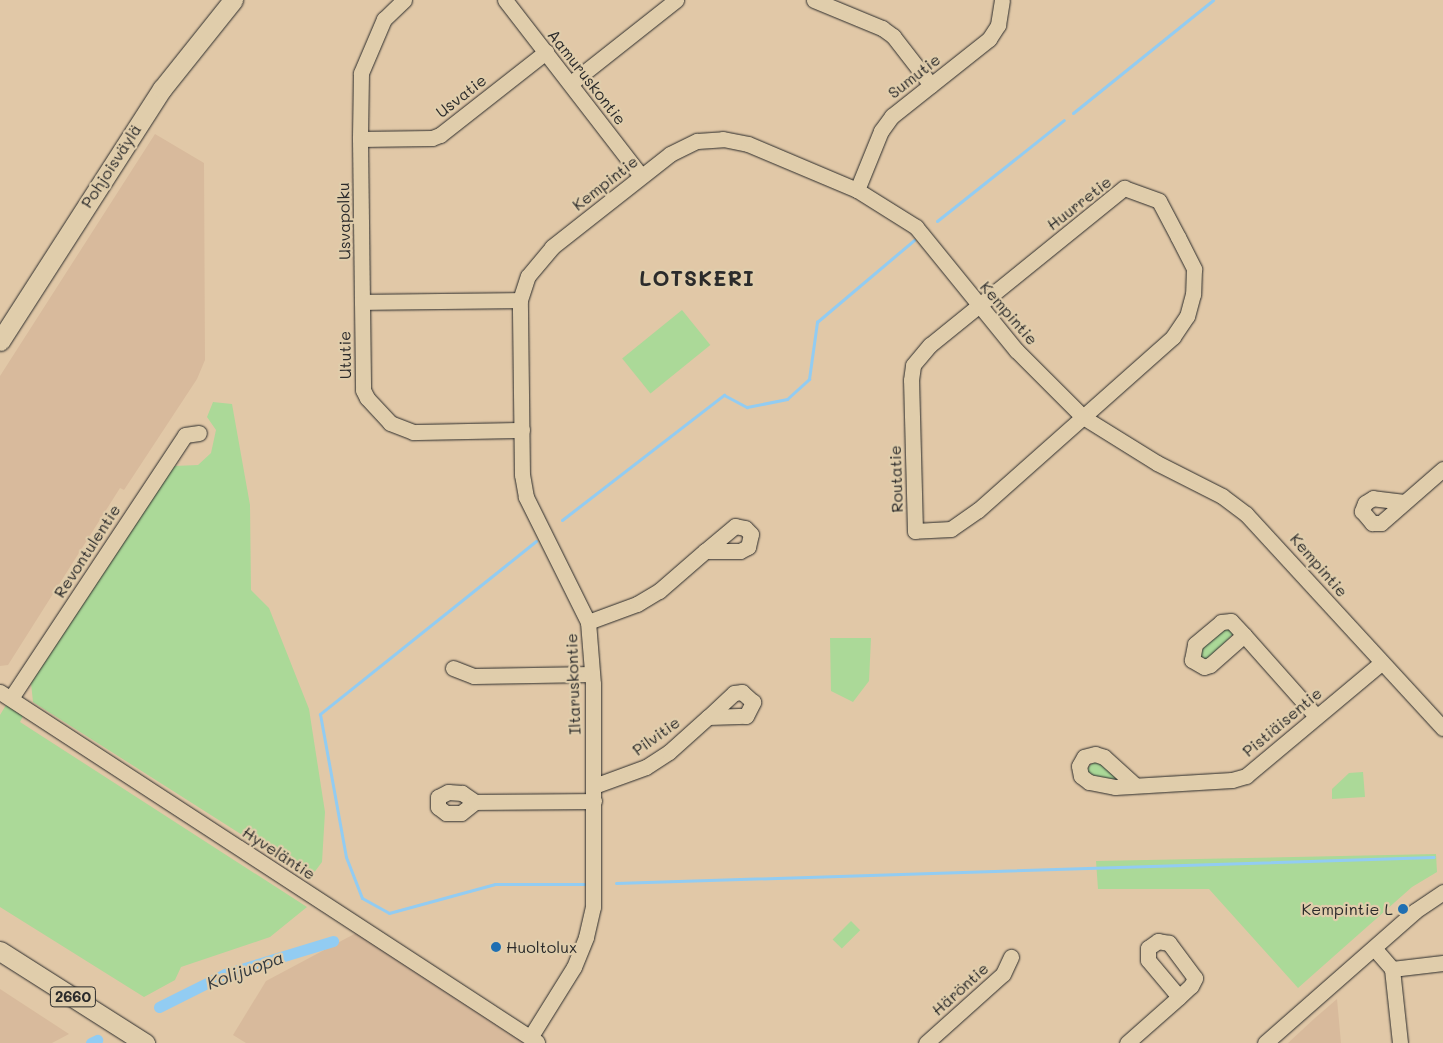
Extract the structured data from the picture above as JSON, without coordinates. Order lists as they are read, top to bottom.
{
  "streets": {
    "main road": ["Pohjoisväylä", "2660"],
    "street": [
      "Sumutie",
      "Aamuruskontie",
      "Usvatie",
      "Kempintie",
      "Huurretie",
      "Usvapolku",
      "Ututie",
      "Routatie",
      "Revontulentie",
      "Iltaruskontie",
      "Pistiäisentie",
      "Pilvitie",
      "Hyveläntie",
      "Häröntie"
    ]
  },
  "crossings": [
    ["Sumutie", "Kempintie"],
    ["Aamuruskontie", "Usvatie"],
    ["Aamuruskontie", "Kempintie"],
    ["Usvatie", "Usvapolku"],
    ["Kempintie", "Huurretie"],
    ["Kempintie", "Routatie"],
    ["Kempintie", "Iltaruskontie"],
    ["Kempintie", "Pistiäisentie"],
    ["Huurretie", "Routatie"],
    ["Usvapolku", "Ututie"],
    ["Ututie", "Iltaruskontie"],
    ["Revontulentie", "Hyveläntie"],
    ["Iltaruskontie", "Pilvitie"],
    ["Iltaruskontie", "Hyveläntie"]
  ],
  "districts": ["LOTSKERI"],
  "water": ["Kolijuopa"],
  "places": ["Kempintie L", "Huoltolux"]
}
